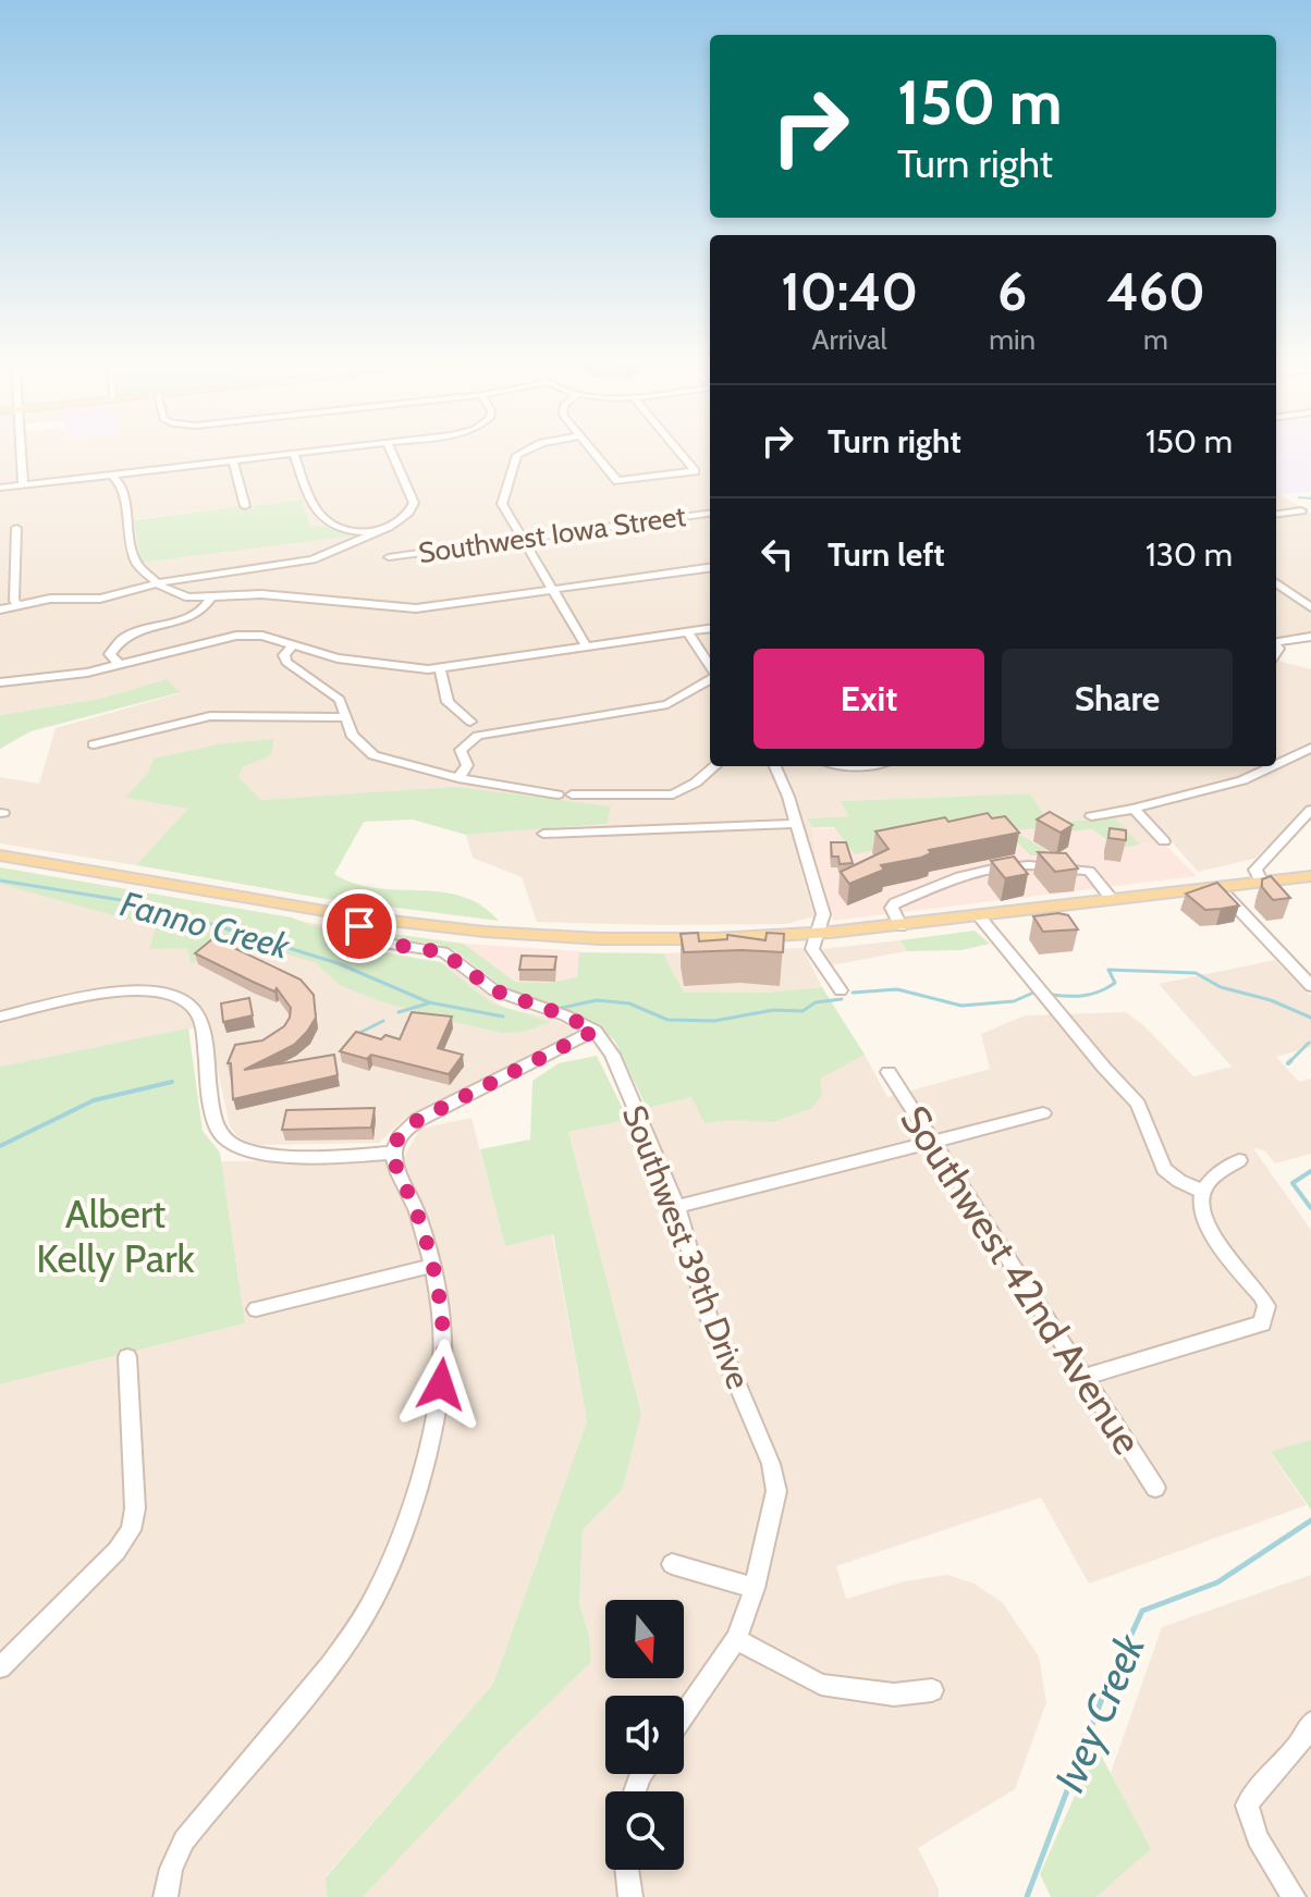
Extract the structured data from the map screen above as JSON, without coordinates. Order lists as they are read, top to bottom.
{
  "streets": {
    "street": ["Southwest Iowa Street", "Southwest 39th Drive", "Southwest 42nd Avenue"]
  },
  "water": ["Fanno Creek", "Ivey Creek"],
  "parks": ["Albert Kelly Park"],
  "north": "bottom",
  "page": {
    "turn": ["150 m", "Turn right"],
    "eta": [
      "10:40",
      "Arrival",
      "6",
      "min",
      "460",
      "m"
    ],
    "list": [
      {
        "name": "Turn right",
        "value": "150 m"
      },
      {
        "name": "Turn left",
        "value": "130 m"
      }
    ],
    "buttons": ["Exit", "Share"]
  }
}
